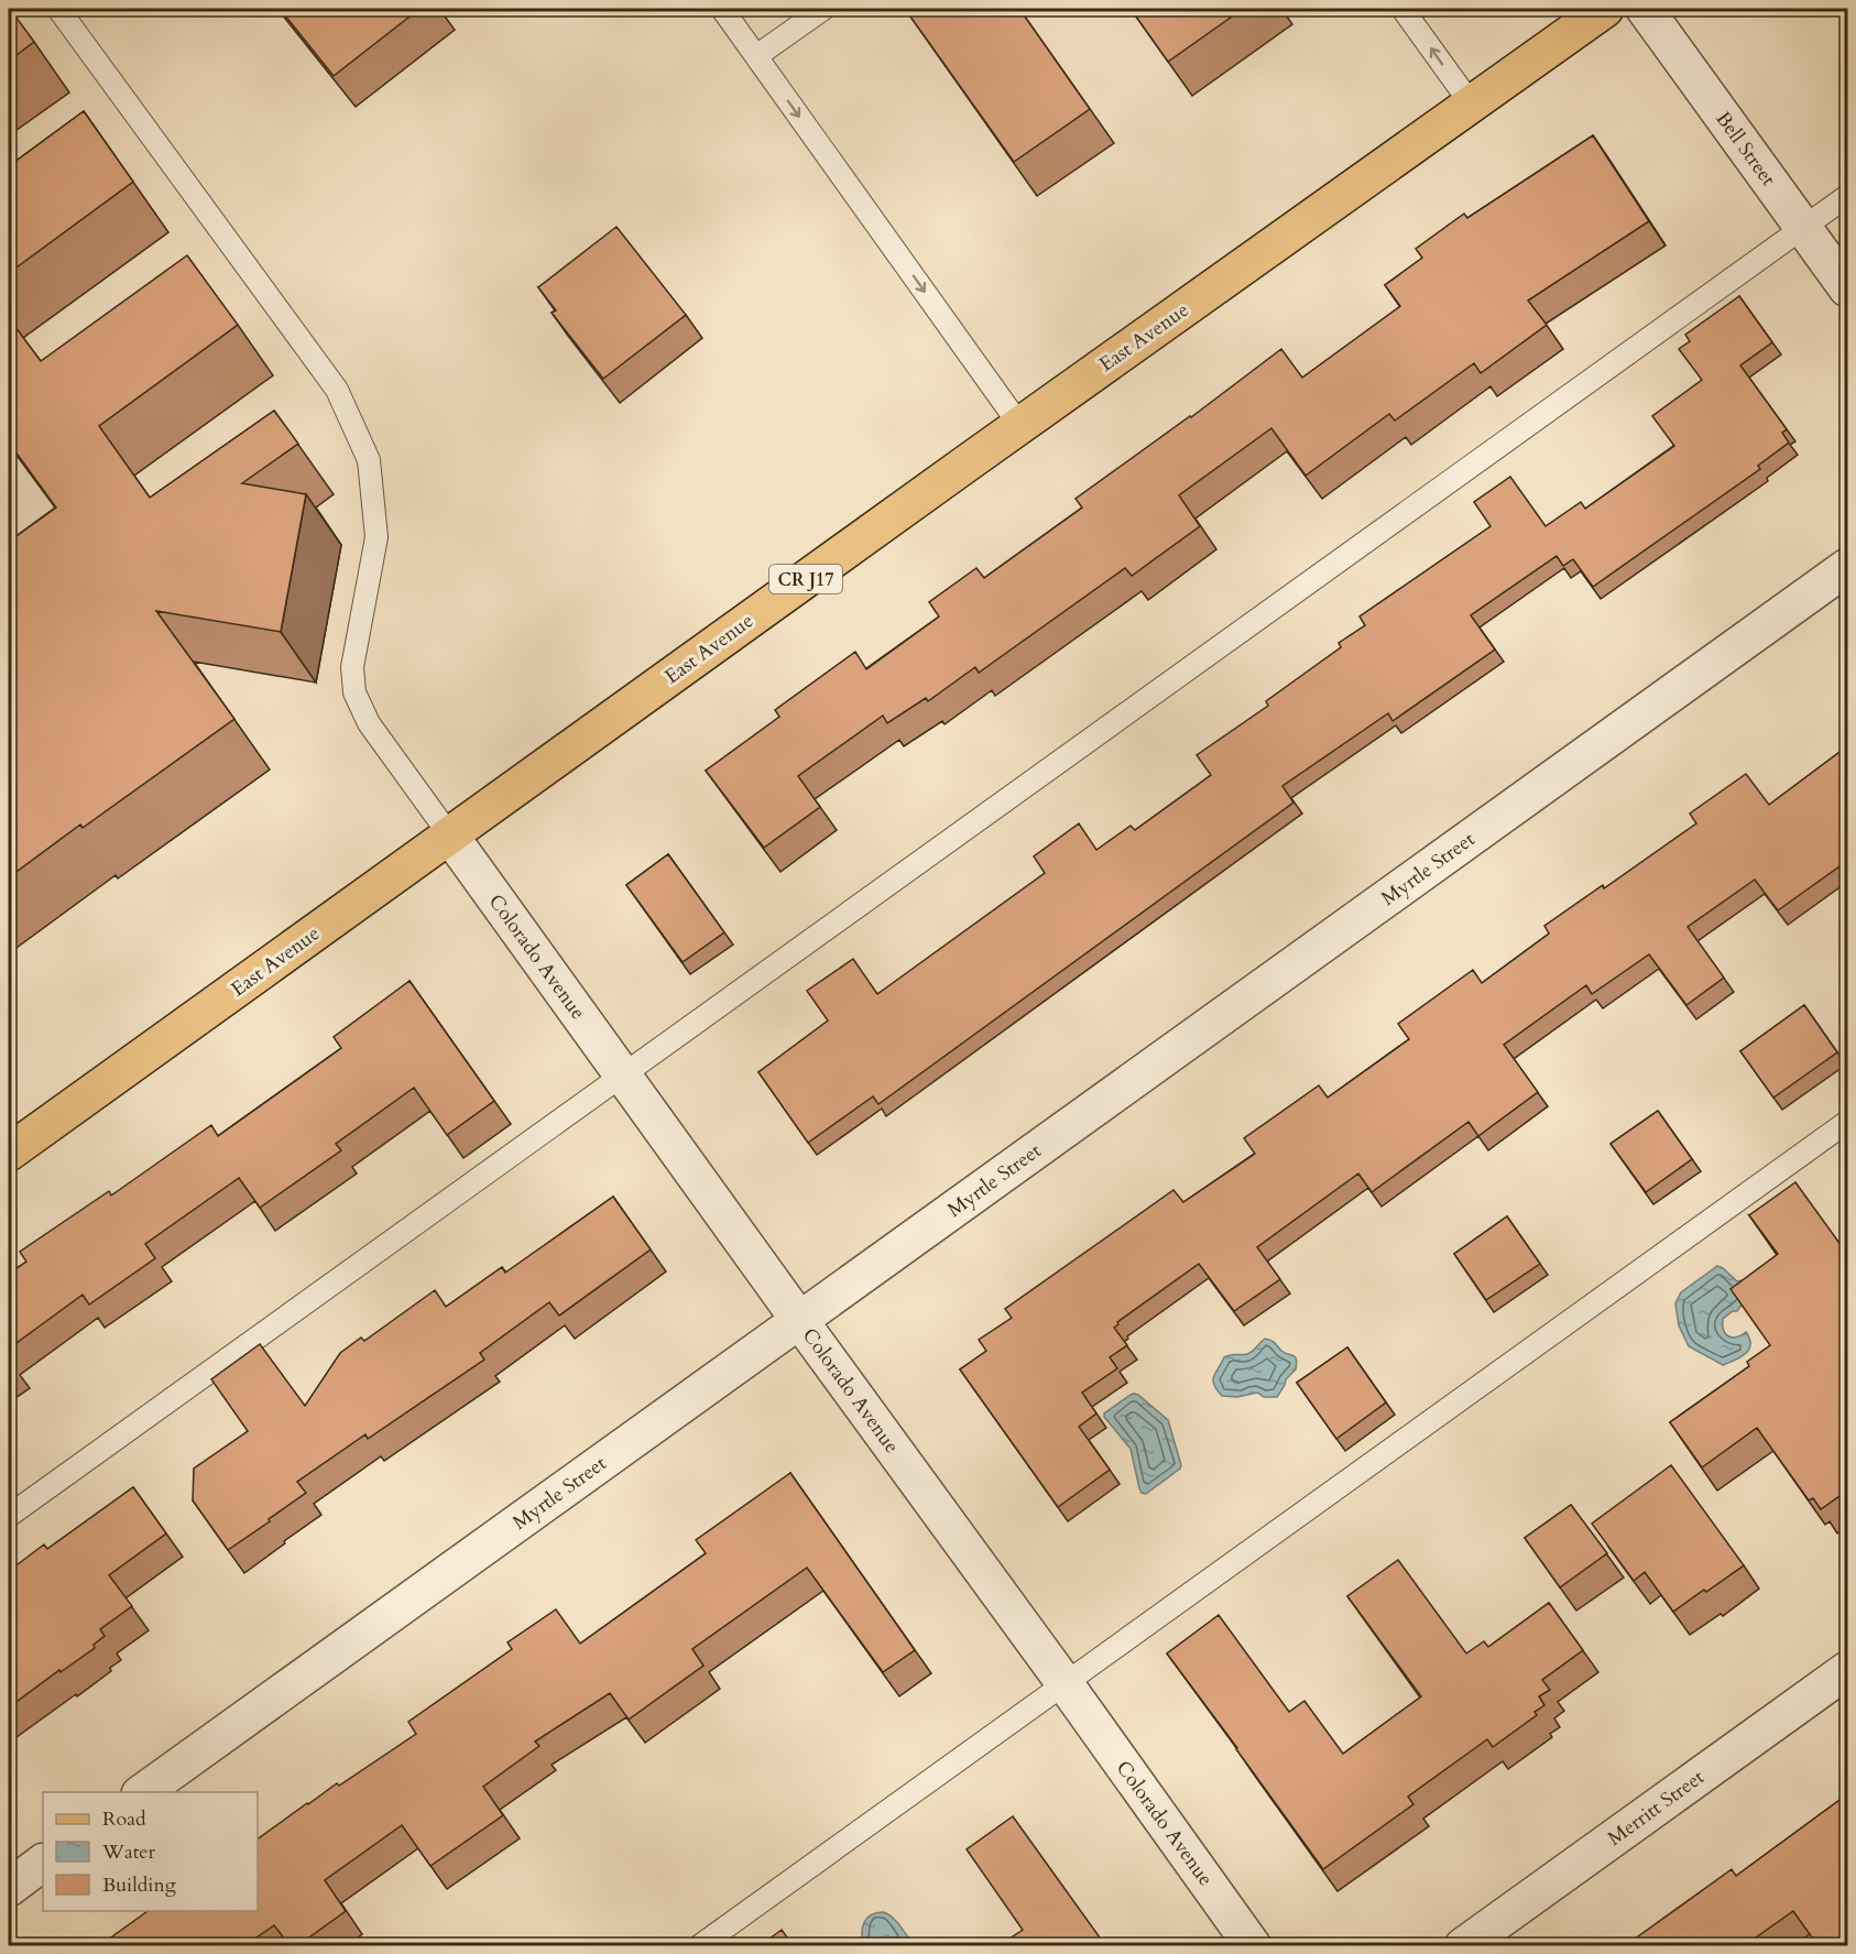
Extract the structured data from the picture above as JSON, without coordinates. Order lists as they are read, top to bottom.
{
  "streets": {
    "main road": ["East Avenue", "CR J17"],
    "street": [
      "Bell Street",
      "Myrtle Street",
      "Colorado Avenue",
      "Merritt Street"
    ]
  },
  "crossings": [
    ["East Avenue", "Colorado Avenue"],
    ["Myrtle Street", "Colorado Avenue"]
  ],
  "legend": ["Road", "Water", "Building"]
}
